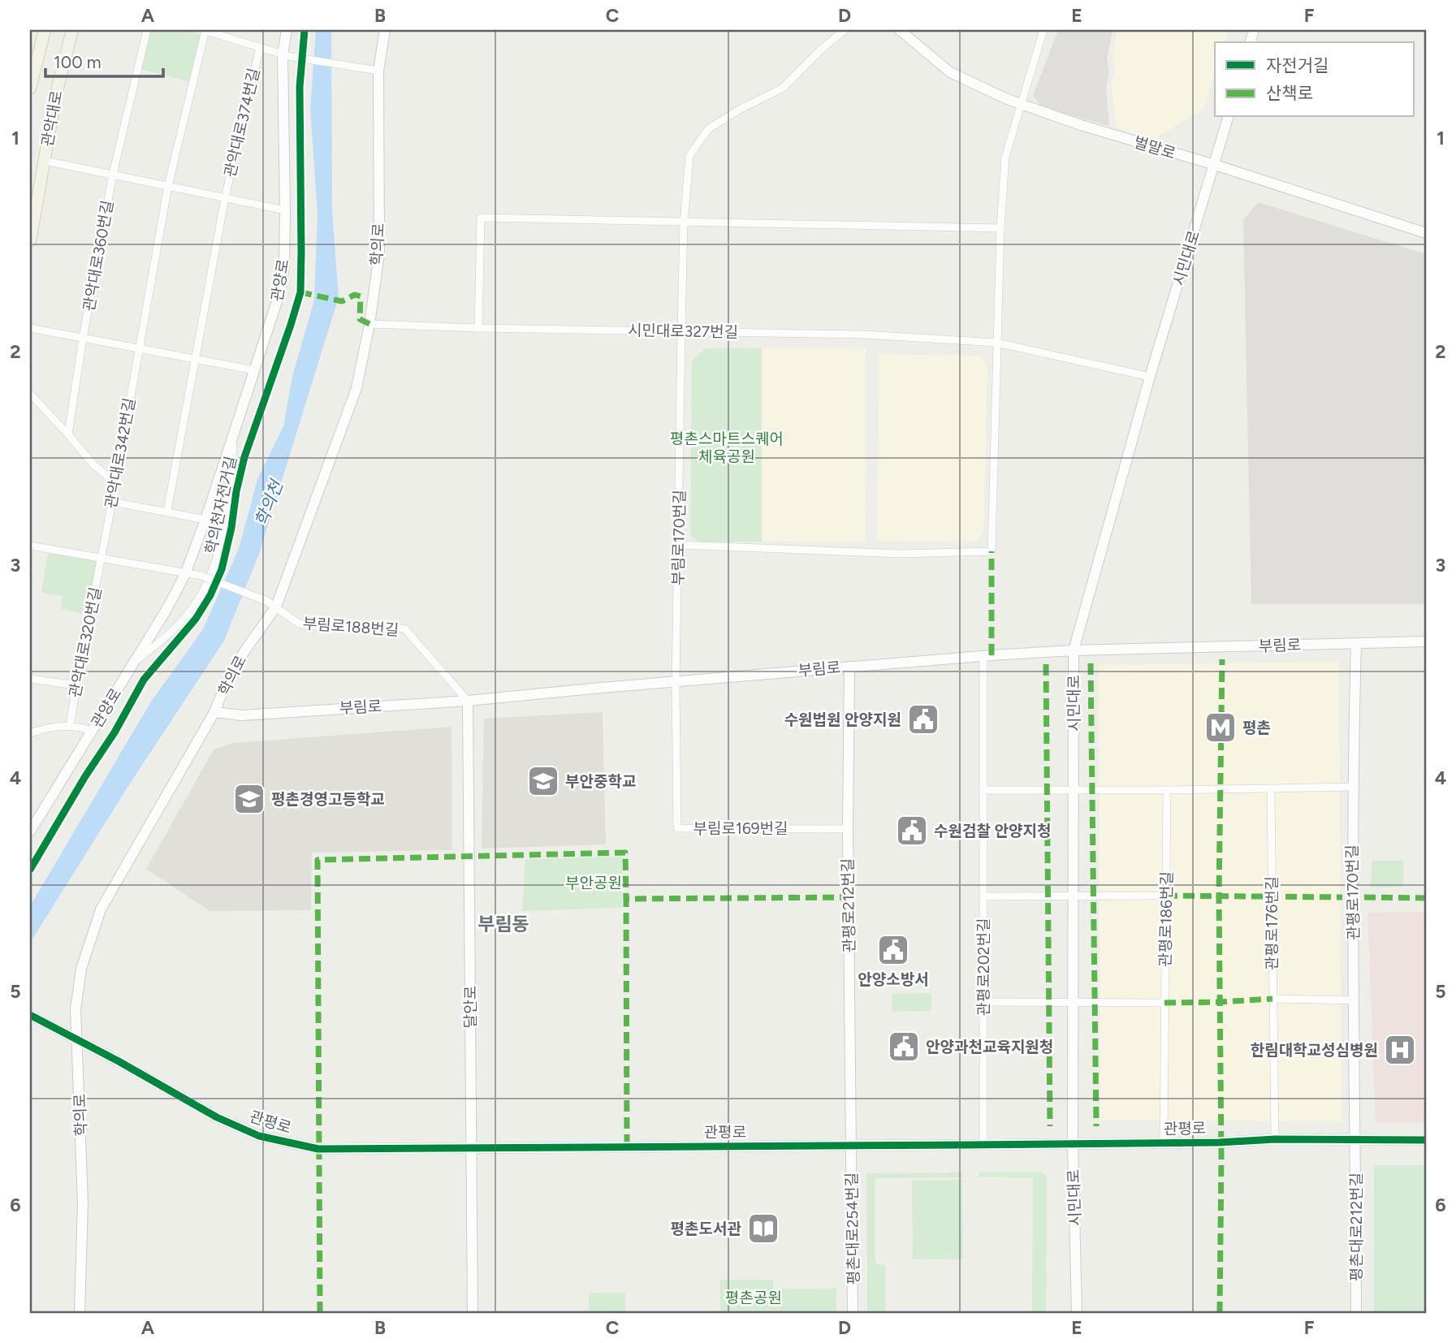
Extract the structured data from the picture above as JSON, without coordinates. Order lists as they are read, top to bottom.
{
  "streets": {
    "main road": ["관악대로"],
    "street": [
      "관악대로374번길",
      "벌말로",
      "학의로",
      "관악대로360번길",
      "시민대로",
      "관양로",
      "시민대로327번길",
      "관악대로342번길",
      "부림로170번길",
      "부림로188번길",
      "관악대로320번길",
      "부림로",
      "부림로169번길",
      "관평로170번길",
      "관평로212번길",
      "관평로186번길",
      "관평로176번길",
      "관평로202번길",
      "달안로",
      "관평로",
      "평촌대로212번길",
      "평촌대로254번길"
    ],
    "cycle path": ["학의천자전거길"]
  },
  "crossings": [
    ["관악대로", "관악대로374번길"],
    ["관악대로374번길", "관악대로360번길"],
    ["관악대로374번길", "관양로"],
    ["벌말로", "시민대로"],
    ["학의로", "시민대로327번길"],
    ["학의로", "부림로188번길"],
    ["학의로", "부림로"],
    ["학의로", "관평로"],
    ["시민대로", "시민대로327번길"],
    ["시민대로", "부림로"],
    ["시민대로", "관평로"],
    ["관양로", "부림로188번길"],
    ["시민대로327번길", "부림로170번길"],
    ["관악대로342번길", "관악대로320번길"],
    ["부림로170번길", "부림로"],
    ["부림로170번길", "부림로169번길"],
    ["부림로188번길", "부림로"],
    ["부림로188번길", "달안로"],
    ["부림로", "부림로169번길"],
    ["부림로", "관평로170번길"],
    ["부림로", "관평로212번길"],
    ["부림로", "관평로202번길"],
    ["부림로", "달안로"],
    ["부림로169번길", "관평로212번길"],
    ["관평로170번길", "관평로"],
    ["관평로170번길", "평촌대로212번길"],
    ["관평로212번길", "관평로"],
    ["관평로212번길", "평촌대로254번길"],
    ["관평로186번길", "관평로"],
    ["관평로176번길", "관평로"],
    ["관평로202번길", "관평로"],
    ["달안로", "관평로"],
    ["관평로", "평촌대로212번길"],
    ["관평로", "평촌대로254번길"]
  ],
  "districts": ["부림동"],
  "water": ["학의천"],
  "parks": ["평촌스마트스퀘어 체육공원", "부안공원", "평촌공원"],
  "places": {
    "public building": [
      "수원법원 안양지원",
      "수원검찰 안양지청",
      "안양소방서",
      "안양과천교육지원청"
    ],
    "metro station": ["평촌"],
    "school or university": ["부안중학교", "평촌경영고등학교"],
    "hospital": ["한림대학교성심병원"],
    "library": ["평촌도서관"]
  },
  "legend": ["자전거길", "산책로"],
  "scale_bar": "100 m",
  "grid": {
    "columns": [
      "A",
      "B",
      "C",
      "D",
      "E",
      "F"
    ],
    "rows": [
      "1",
      "2",
      "3",
      "4",
      "5",
      "6"
    ]
  }
}
